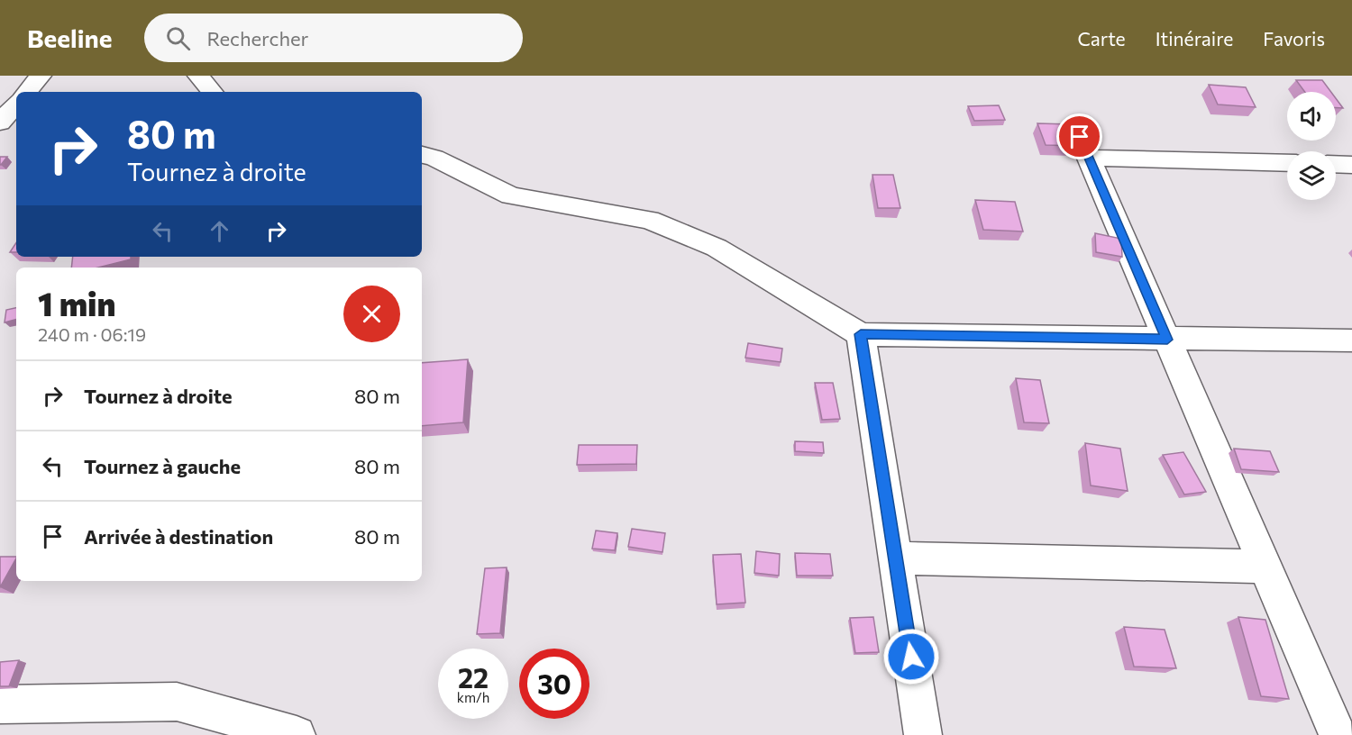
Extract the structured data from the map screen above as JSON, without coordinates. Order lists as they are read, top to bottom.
{
  "page": {
    "header": "Beeline",
    "search": "Rechercher",
    "nav": ["Carte", "Itinéraire", "Favoris"],
    "turn": ["80 m", "Tournez à droite"],
    "heading": ["1 min", "240 m · 06:19"],
    "list": [
      {
        "name": "Tournez à droite",
        "value": "80 m"
      },
      {
        "name": "Tournez à gauche",
        "value": "80 m"
      },
      {
        "name": "Arrivée à destination",
        "value": "80 m"
      }
    ],
    "speed": "22 km/h",
    "limit": "30"
  }
}
